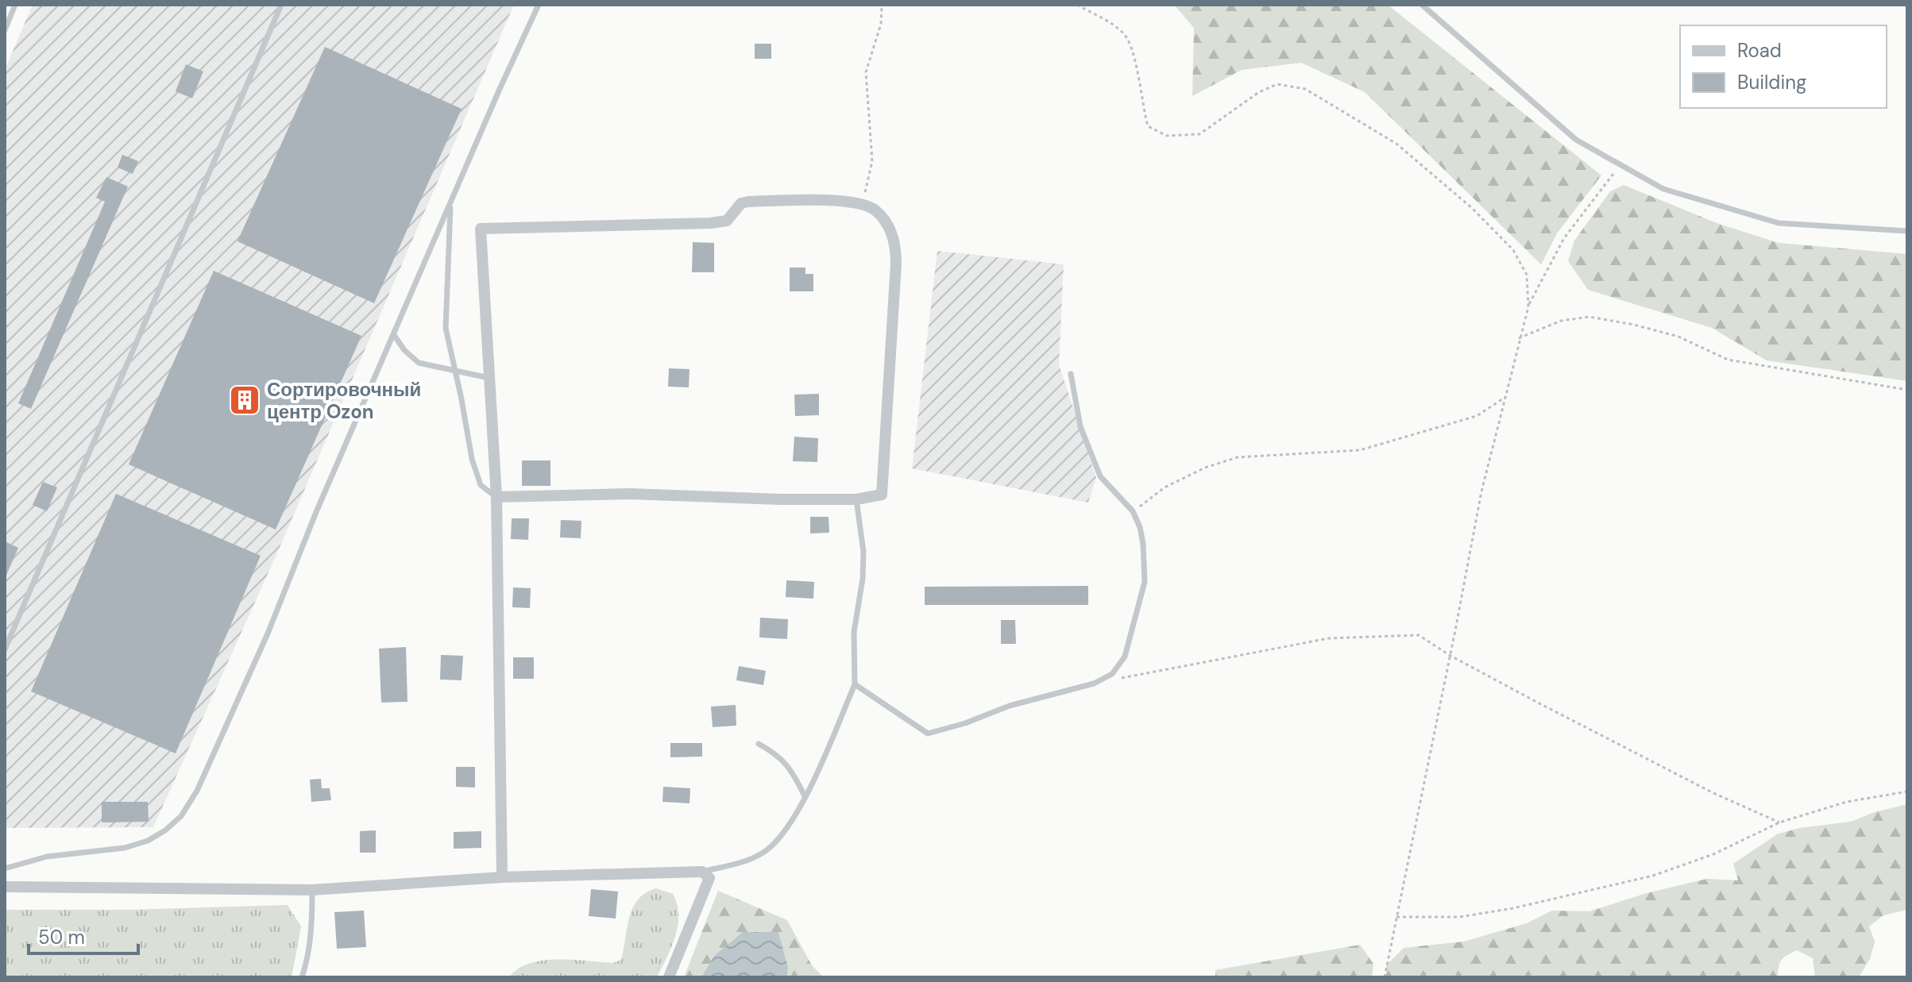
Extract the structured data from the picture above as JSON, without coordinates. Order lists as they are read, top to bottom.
{
  "places": {
    "building": ["Сортировочный центр Ozon"]
  },
  "legend": ["Road", "Building"],
  "scale_bar": "50 m"
}
